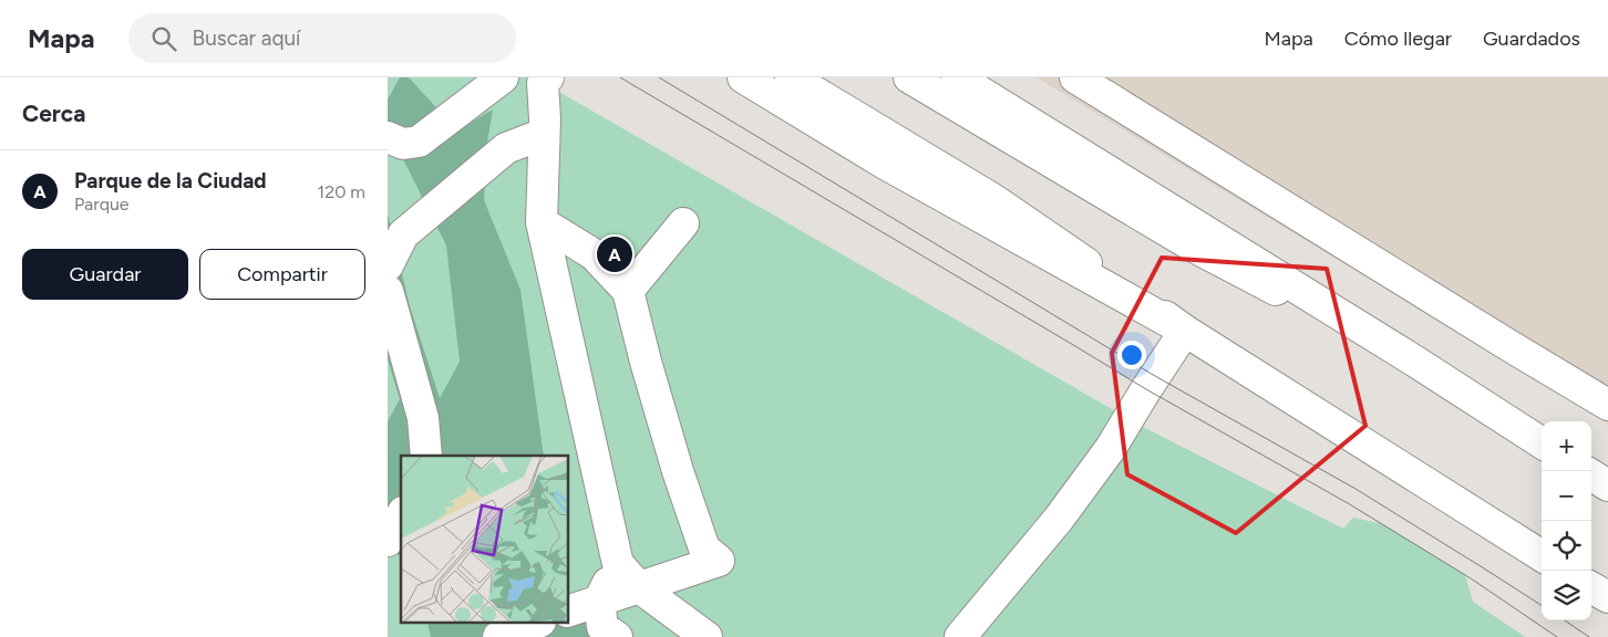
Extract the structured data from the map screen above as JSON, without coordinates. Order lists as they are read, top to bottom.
{
  "page": {
    "header": "Mapa",
    "search": "Buscar aquí",
    "nav": ["Mapa", "Cómo llegar", "Guardados"],
    "heading": "Cerca",
    "list": [
      {
        "mark": "A",
        "name": "Parque de la Ciudad",
        "note": "Parque",
        "value": "120 m"
      }
    ],
    "buttons": ["Guardar", "Compartir"],
    "pins": "A",
    "map_buttons": ["+", "−"]
  }
}
